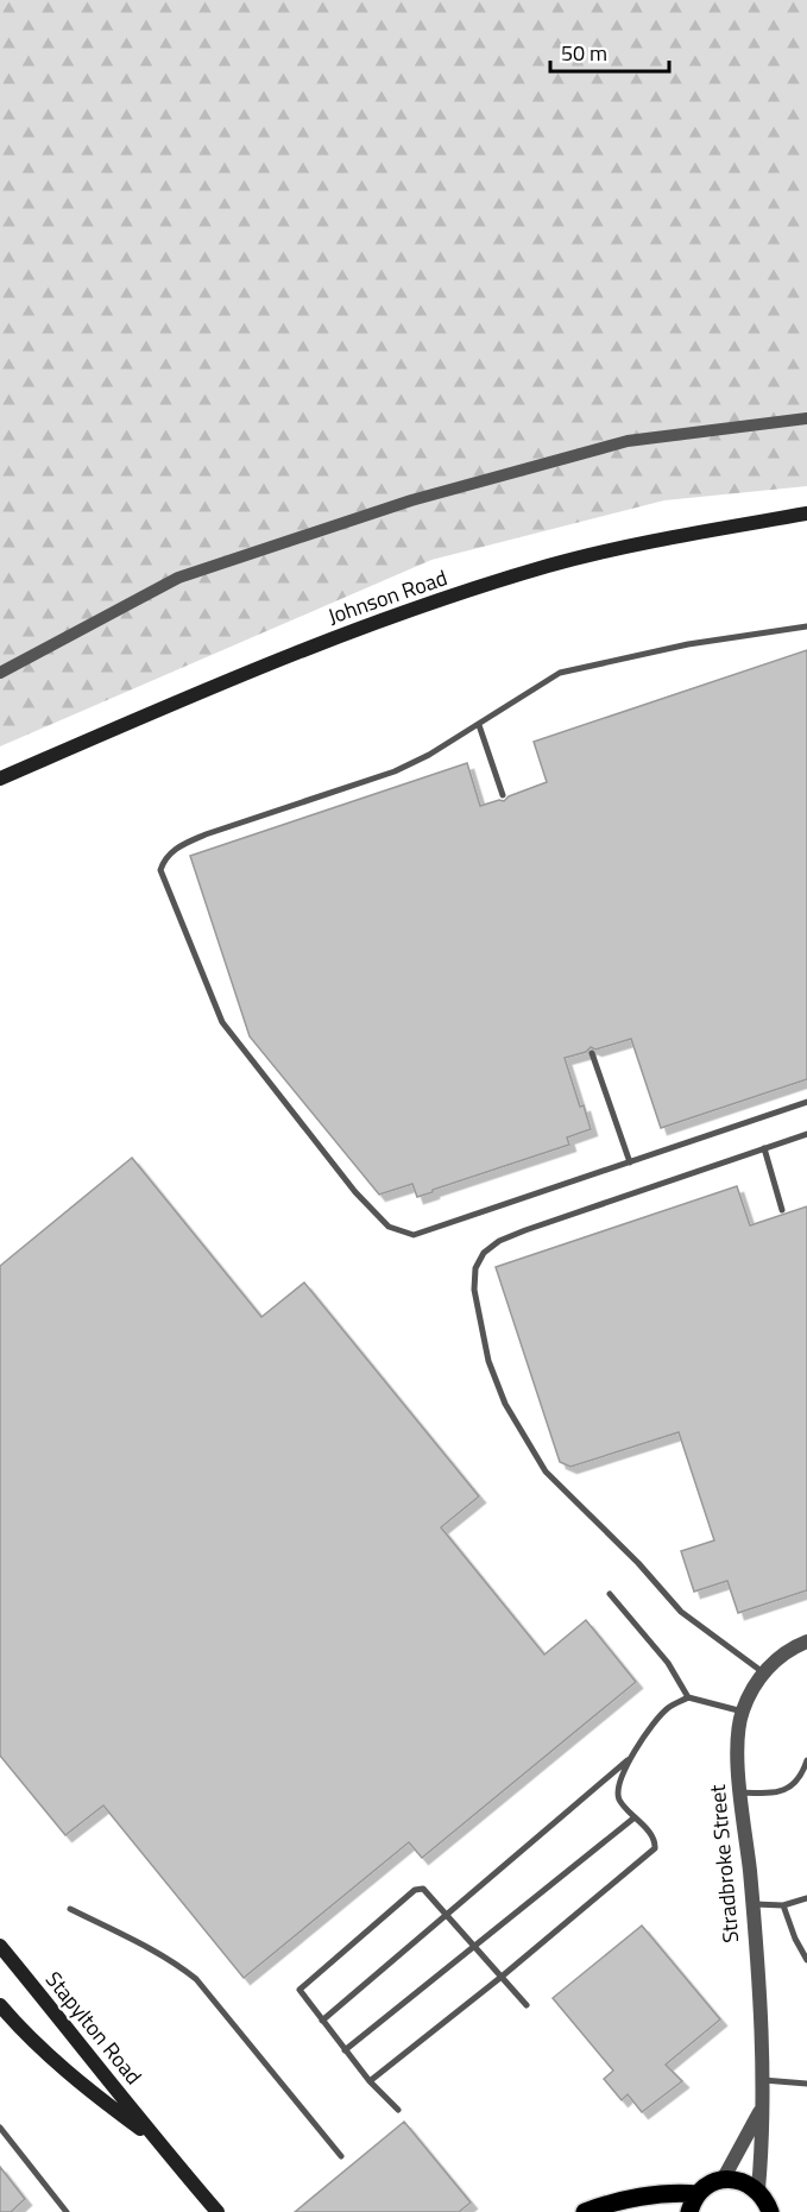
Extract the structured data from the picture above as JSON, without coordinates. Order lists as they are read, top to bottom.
{
  "streets": {
    "main road": ["Johnson Road", "Stapylton Road"],
    "street": ["Stradbroke Street"]
  },
  "scale_bar": "50 m"
}
